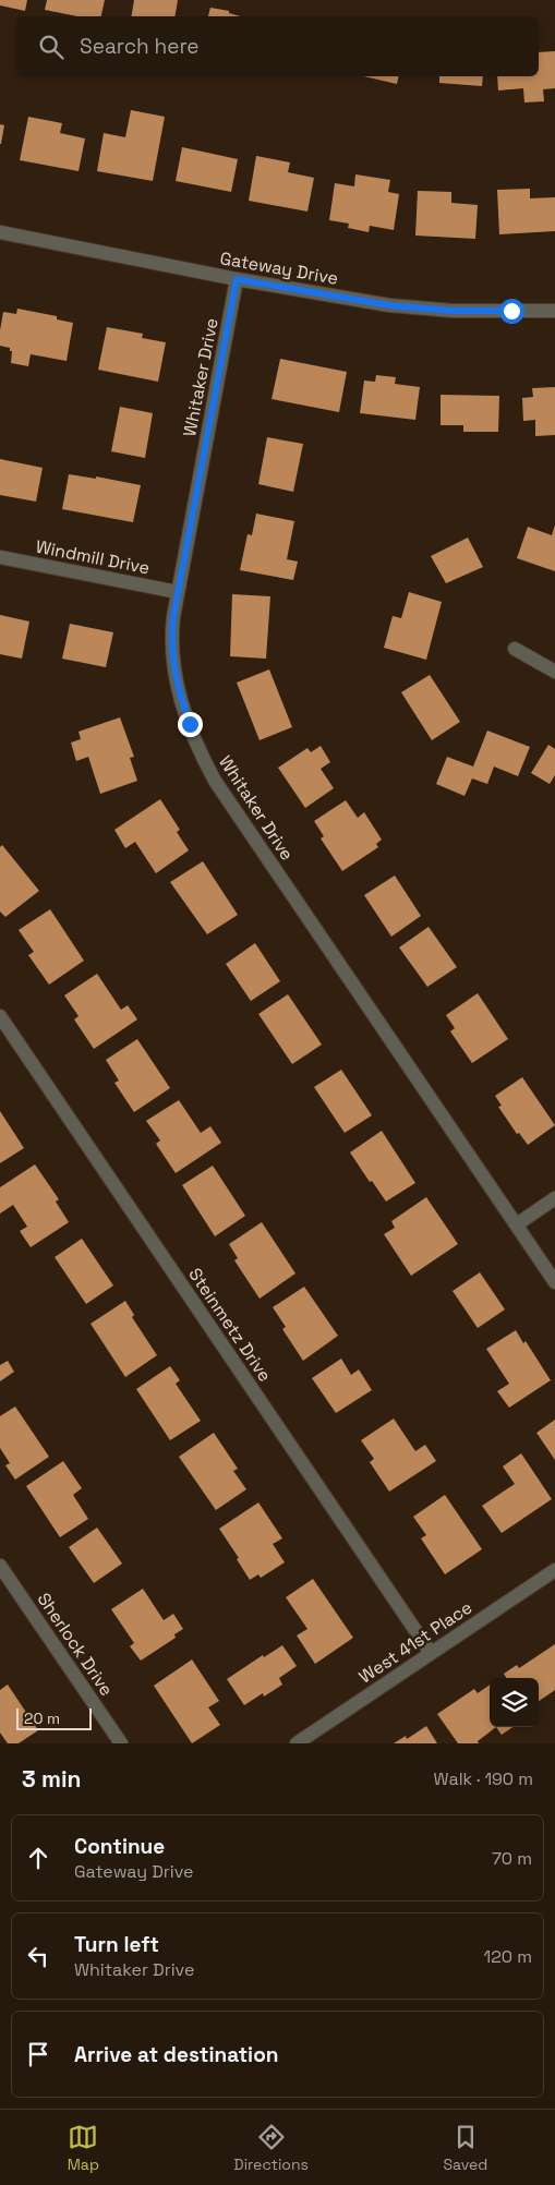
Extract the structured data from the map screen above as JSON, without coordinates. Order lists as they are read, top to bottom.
{
  "streets": {
    "street": [
      "Gateway Drive",
      "Whitaker Drive",
      "Windmill Drive",
      "Steinmetz Drive",
      "West 41st Place",
      "Sherlock Drive"
    ]
  },
  "crossings": [
    ["Gateway Drive", "Whitaker Drive"],
    ["Whitaker Drive", "Windmill Drive"],
    ["Steinmetz Drive", "West 41st Place"]
  ],
  "scale_bar": "20 m",
  "page": {
    "search": "Search here",
    "scale": "20 m",
    "heading": ["3 min", "Walk · 190 m"],
    "list": [
      ["Continue", "Gateway Drive", "70 m"],
      ["Turn left", "Whitaker Drive", "120 m"],
      "Arrive at destination"
    ],
    "nav": ["Map", "Directions", "Saved"]
  }
}
